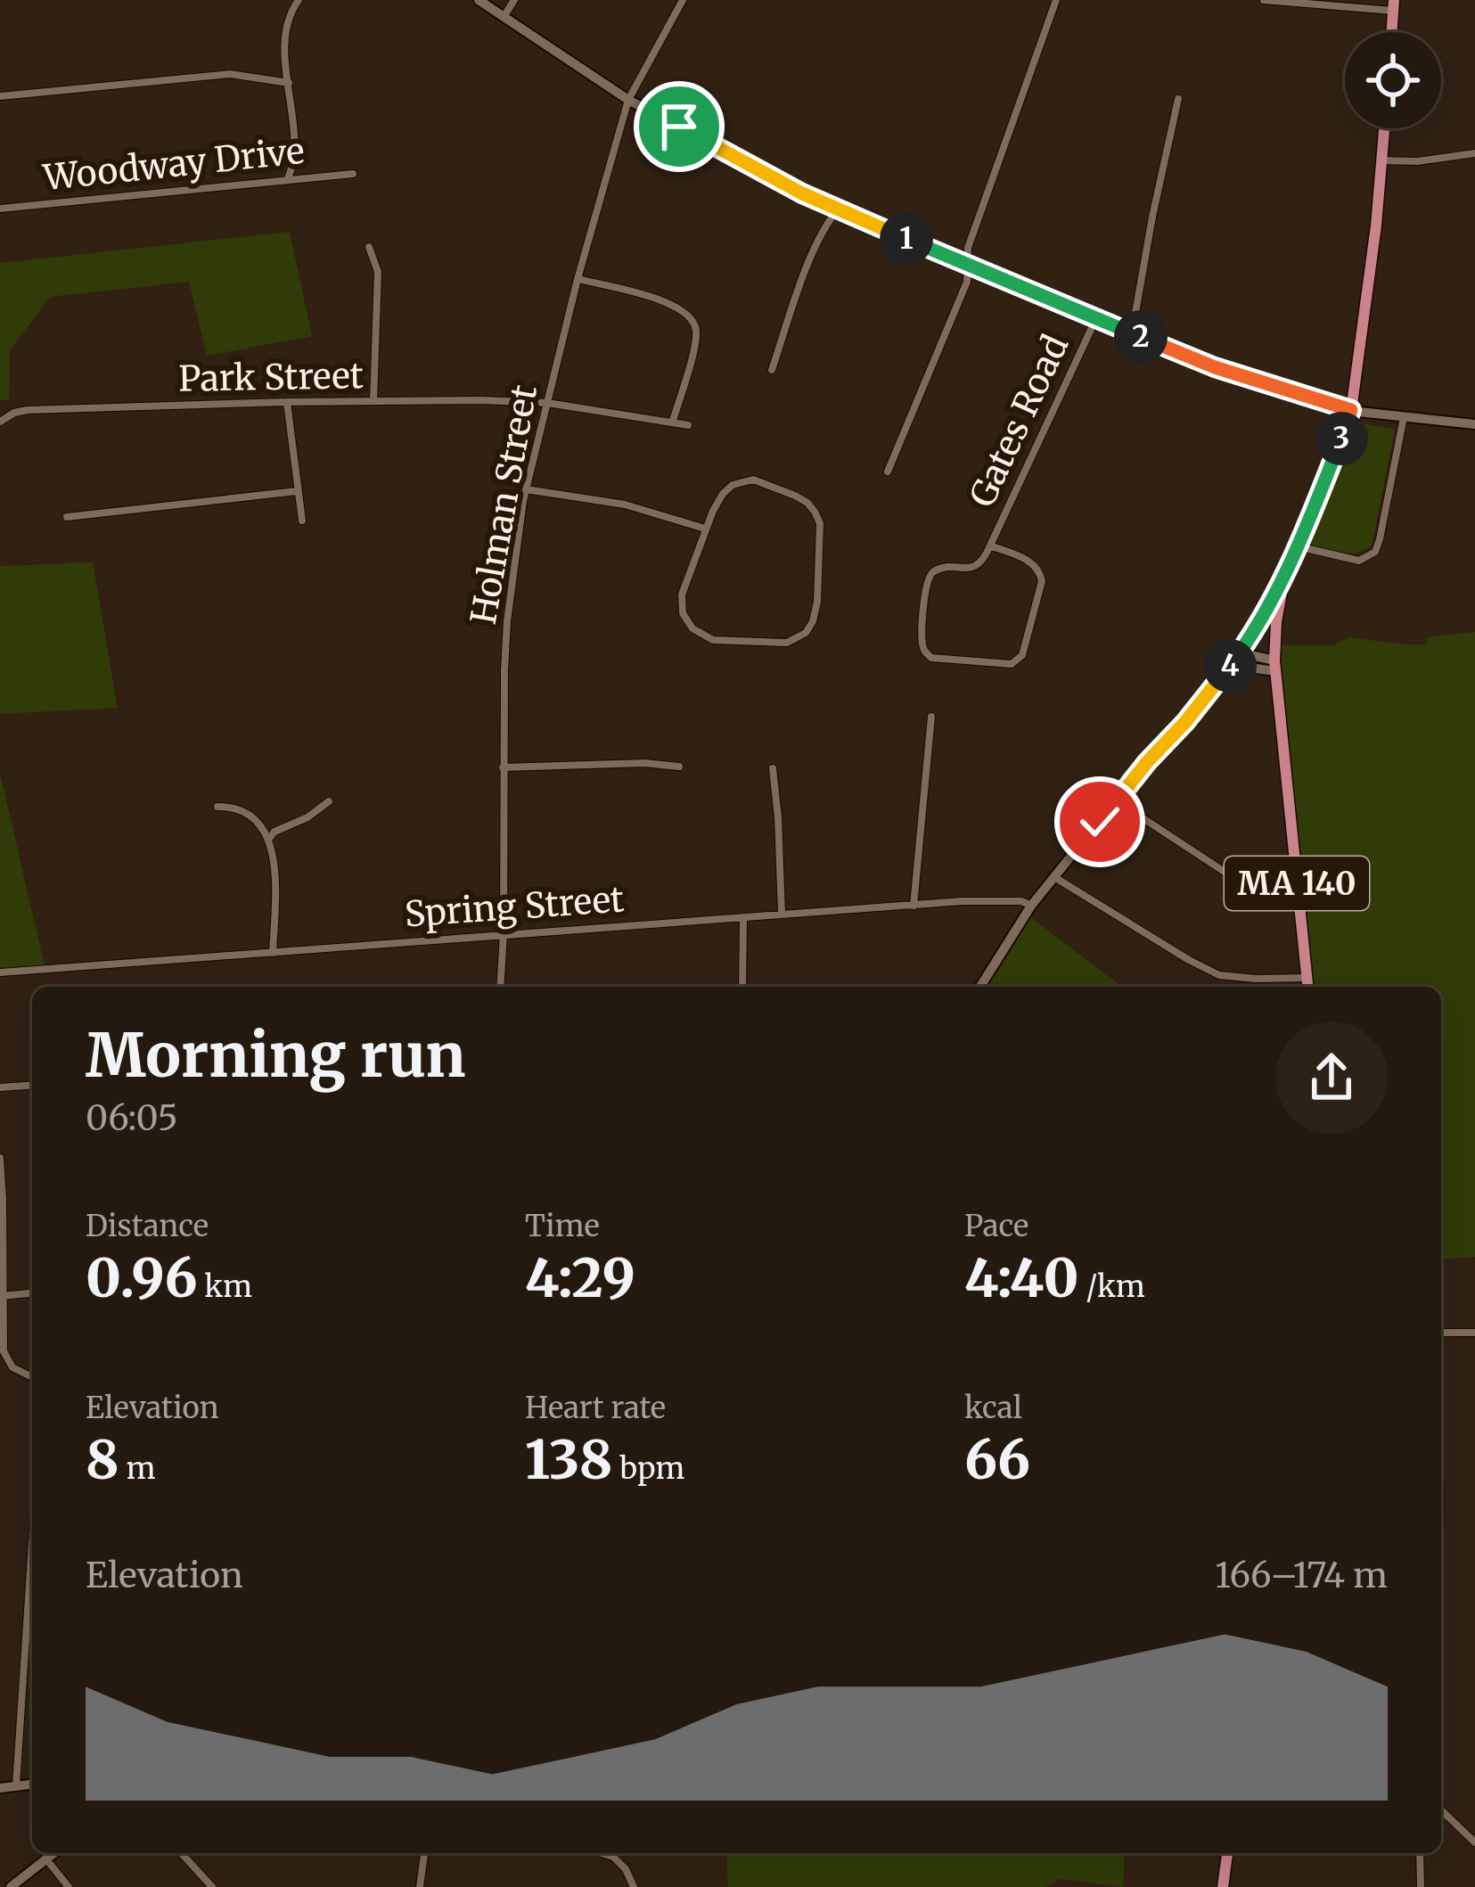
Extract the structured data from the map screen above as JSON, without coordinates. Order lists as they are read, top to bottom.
{
  "streets": {
    "main road": ["MA 140"],
    "street": [
      "Woodway Drive",
      "Park Street",
      "Gates Road",
      "Holman Street",
      "Spring Street"
    ]
  },
  "crossings": [
    ["Park Street", "Holman Street"],
    ["Holman Street", "Spring Street"]
  ],
  "page": {
    "pins": [
      "1",
      "2",
      "3",
      "4"
    ],
    "heading": ["Morning run", "06:05"],
    "stats": [
      ["Distance", "0.96 km"],
      ["Time", "4:29"],
      ["Pace", "4:40 /km"],
      ["Elevation", "8 m"],
      ["Heart rate", "138 bpm"],
      ["kcal", "66"]
    ],
    "chart": ["Elevation", "166–174 m"]
  }
}
